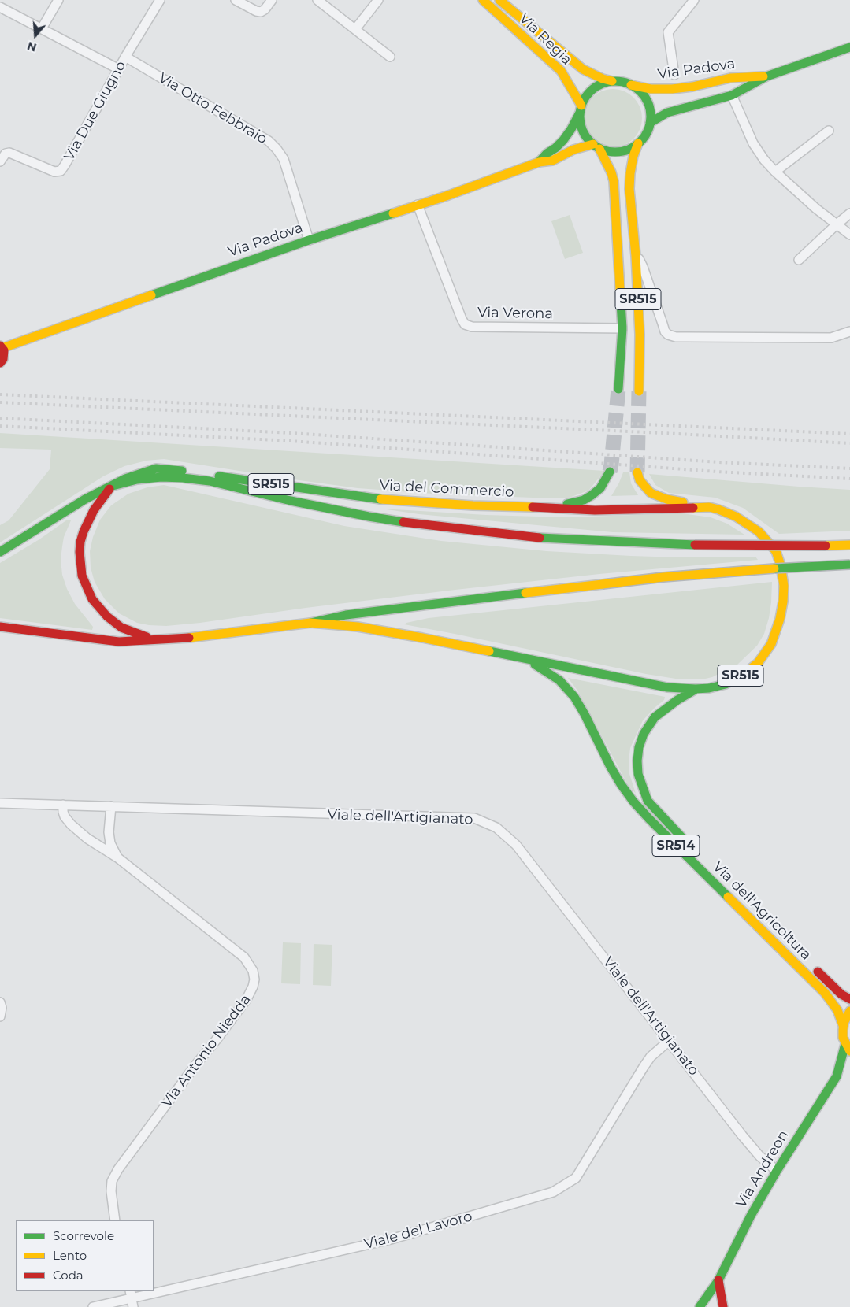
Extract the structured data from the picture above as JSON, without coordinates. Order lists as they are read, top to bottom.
{
  "streets": {
    "main road": [
      "Via Regia",
      "Via Padova",
      "SR515",
      "Via del Commercio",
      "SR514",
      "Via dell'Agricoltura",
      "Via Andreon"
    ],
    "street": [
      "Via Otto Febbraio",
      "Via Due Giugno",
      "Via Verona",
      "Viale dell'Artigianato",
      "Via Antonio Niedda",
      "Viale del Lavoro"
    ]
  },
  "crossings": [
    ["Via Regia", "Via Padova"],
    ["Via Regia", "SR515"],
    ["Via Padova", "Via Otto Febbraio"],
    ["Via Padova", "SR515"],
    ["Via Padova", "Via Verona"],
    ["Via Otto Febbraio", "Via Due Giugno"],
    ["SR515", "Via Verona"],
    ["SR515", "Via del Commercio"],
    ["Via del Commercio", "SR514"],
    ["Via del Commercio", "Via dell'Agricoltura"],
    ["Viale dell'Artigianato", "Via Antonio Niedda"],
    ["Viale dell'Artigianato", "Via Andreon"],
    ["Viale dell'Artigianato", "Viale del Lavoro"],
    ["SR514", "Via dell'Agricoltura"],
    ["SR514", "Via Andreon"]
  ],
  "legend": ["Scorrevole", "Lento", "Coda"],
  "north": "bottom"
}
